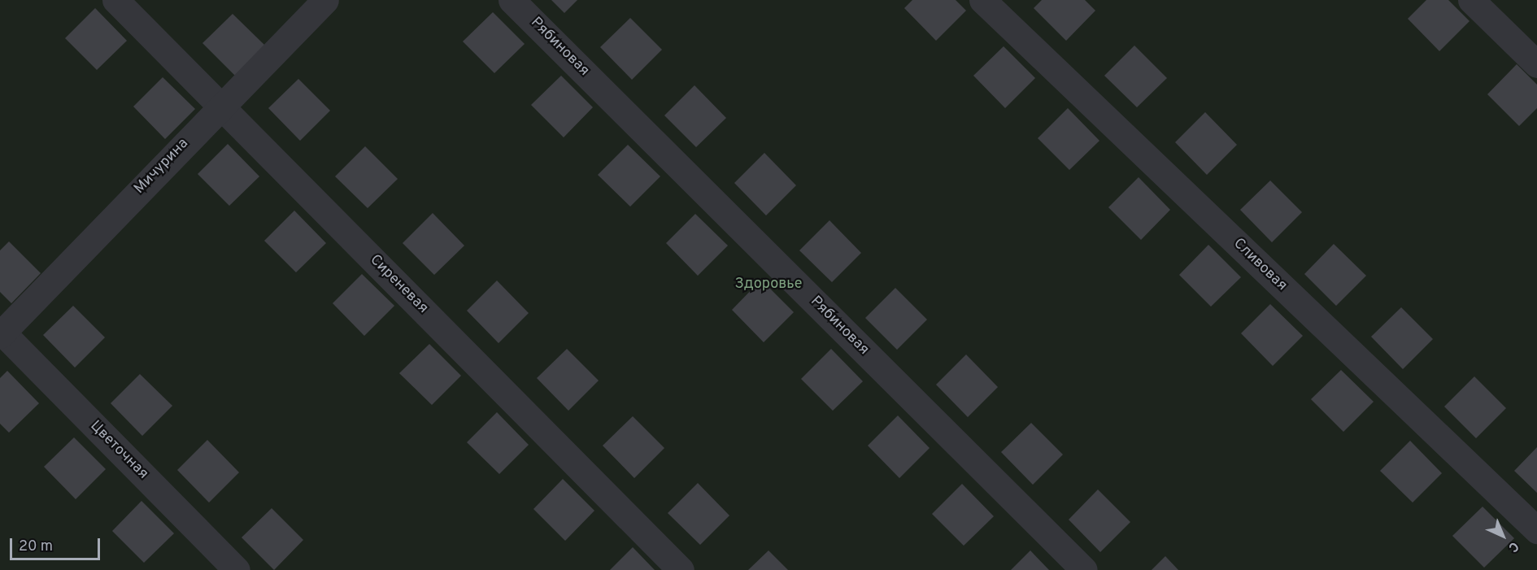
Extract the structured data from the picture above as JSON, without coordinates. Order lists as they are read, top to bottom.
{
  "streets": {
    "street": [
      "Рябиновая",
      "Мичурина",
      "Сливовая",
      "Сиреневая",
      "Цветочная"
    ]
  },
  "crossings": [
    ["Мичурина", "Сиреневая"],
    ["Мичурина", "Цветочная"]
  ],
  "parks": ["Здоровье"],
  "scale_bar": "20 m",
  "north": "bottom right"
}
